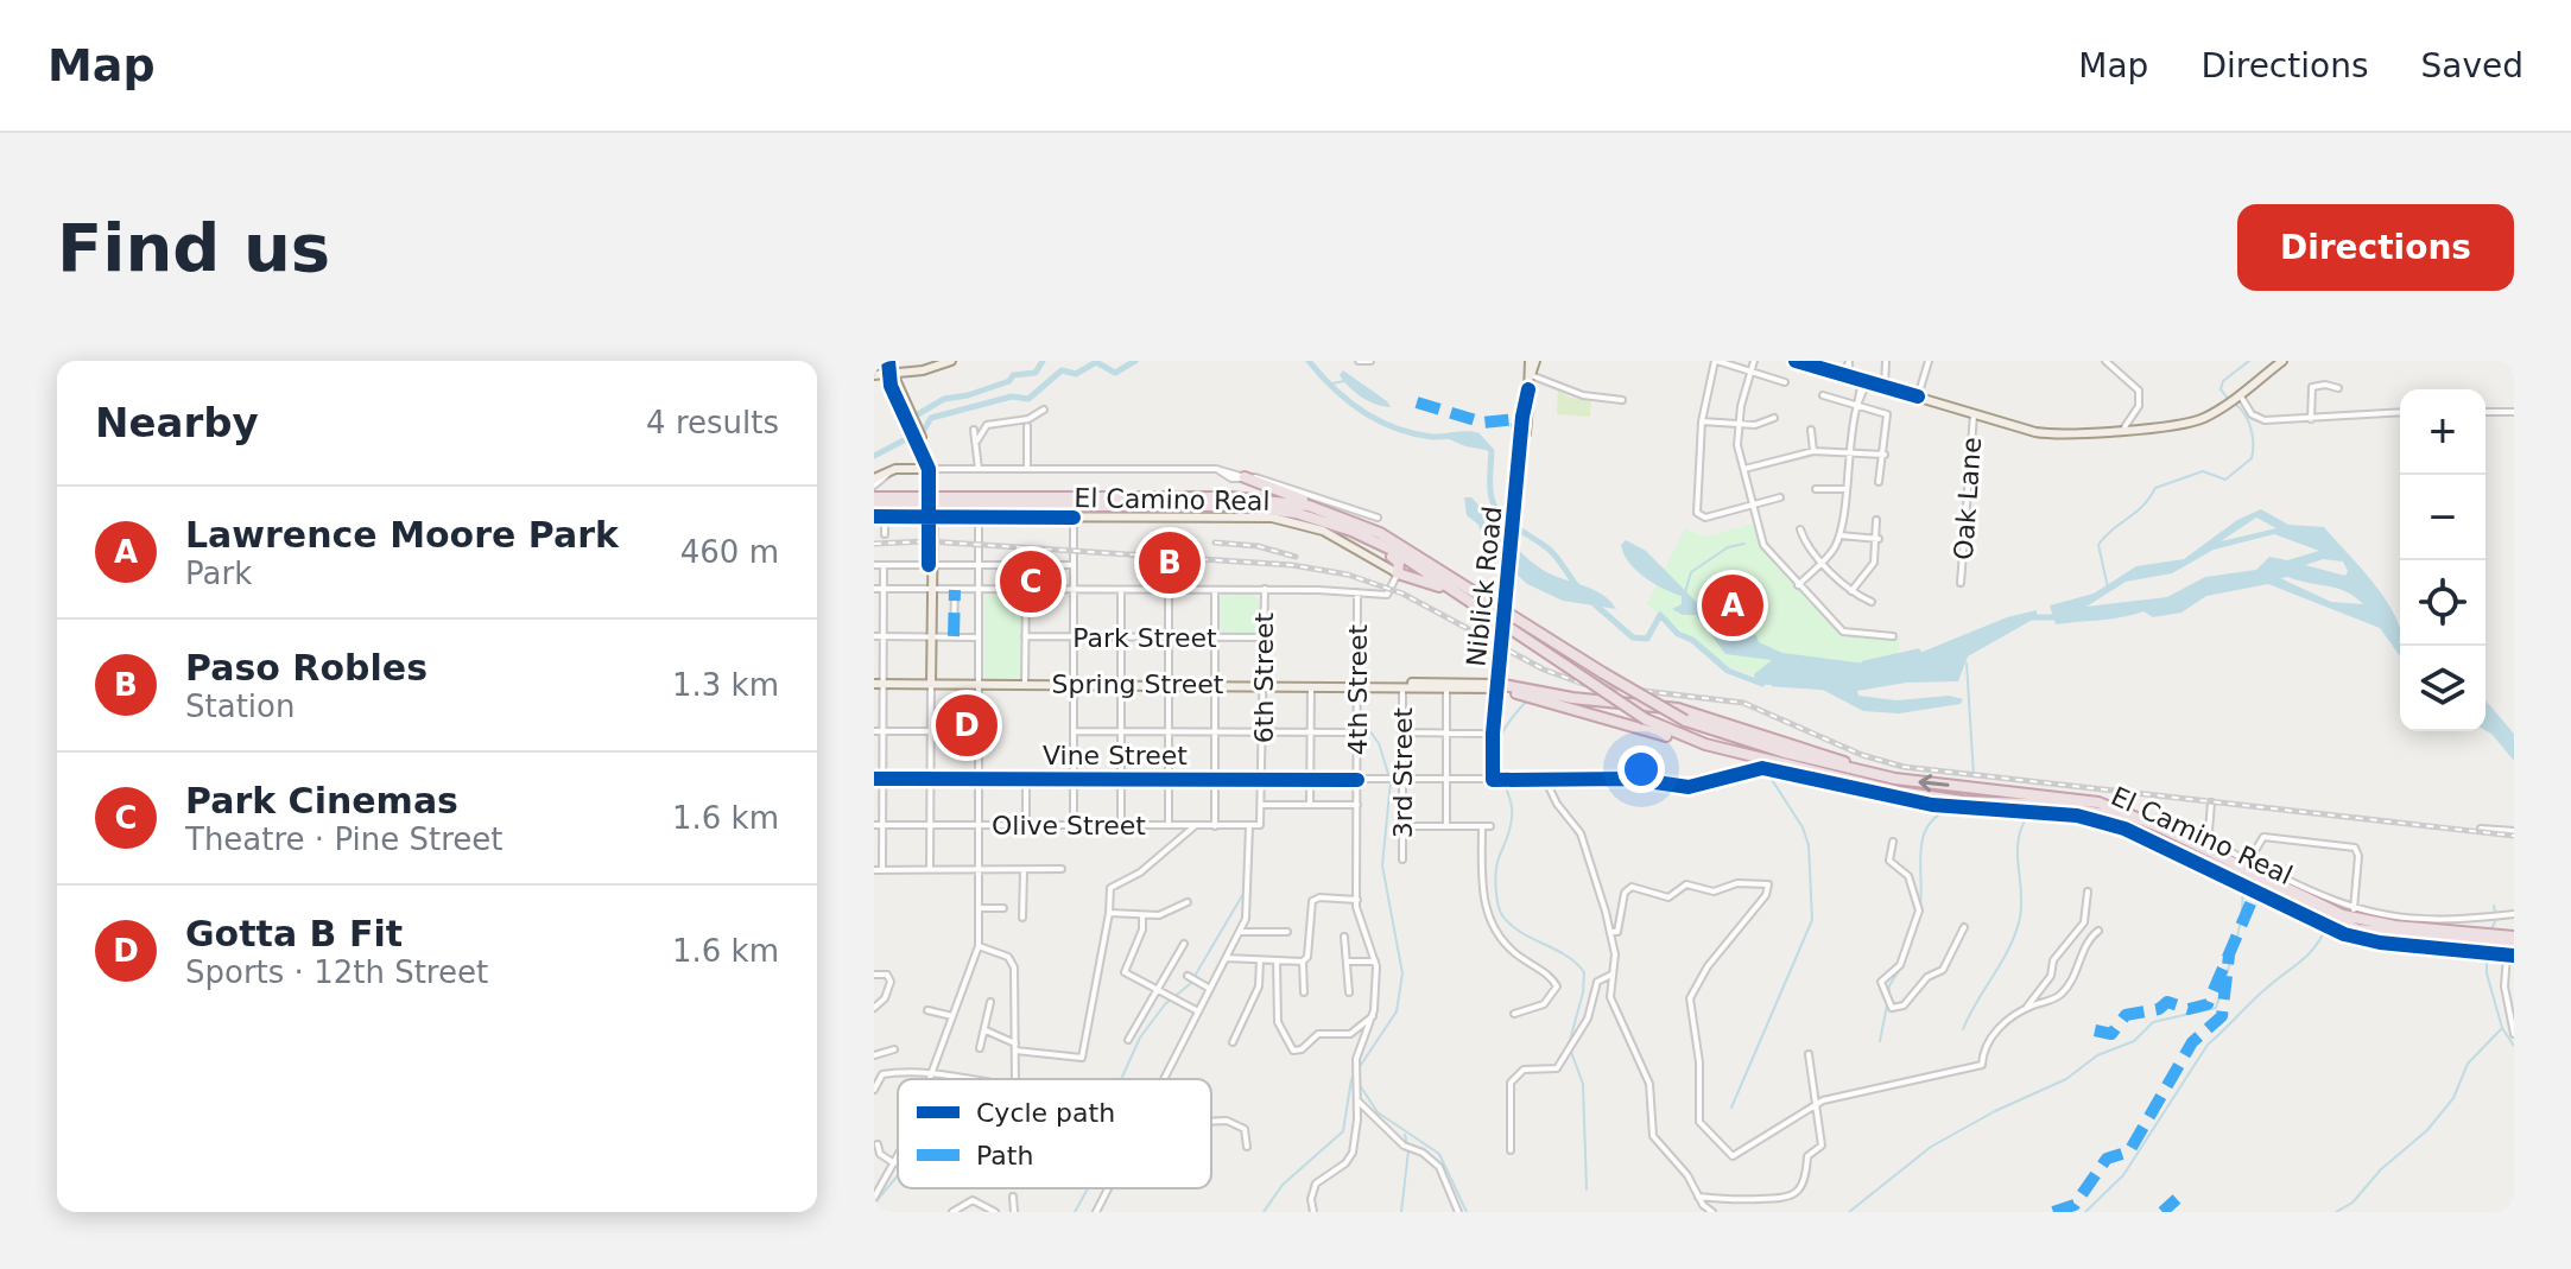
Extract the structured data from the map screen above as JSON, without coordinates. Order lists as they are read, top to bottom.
{
  "streets": {
    "highway": ["El Camino Real"],
    "main road": ["Niblick Road", "Spring Street"],
    "street": [
      "Oak Lane",
      "Park Street",
      "6th Street",
      "4th Street",
      "Vine Street",
      "3rd Street",
      "Olive Street"
    ]
  },
  "crossings": [
    ["El Camino Real", "Vine Street"],
    ["Niblick Road", "Spring Street"],
    ["Park Street", "6th Street"],
    ["6th Street", "Spring Street"],
    ["6th Street", "Vine Street"],
    ["6th Street", "Olive Street"],
    ["Spring Street", "4th Street"],
    ["Spring Street", "3rd Street"],
    ["4th Street", "Vine Street"],
    ["Vine Street", "3rd Street"]
  ],
  "legend": ["Cycle path", "Path"],
  "page": {
    "header": "Map",
    "nav": ["Map", "Directions", "Saved"],
    "buttons": "Directions",
    "title": "Find us",
    "heading": ["Nearby", "4 results"],
    "map_buttons": ["+", "−"],
    "list": [
      {
        "mark": "A",
        "name": "Lawrence Moore Park",
        "note": "Park",
        "value": "460 m"
      },
      {
        "mark": "B",
        "name": "Paso Robles",
        "note": "Station",
        "value": "1.3 km"
      },
      {
        "mark": "C",
        "name": "Park Cinemas",
        "note": "Theatre · Pine Street",
        "value": "1.6 km"
      },
      {
        "mark": "D",
        "name": "Gotta B Fit",
        "note": "Sports · 12th Street",
        "value": "1.6 km"
      }
    ],
    "pins": [
      "B",
      "C",
      "A",
      "D"
    ]
  }
}
